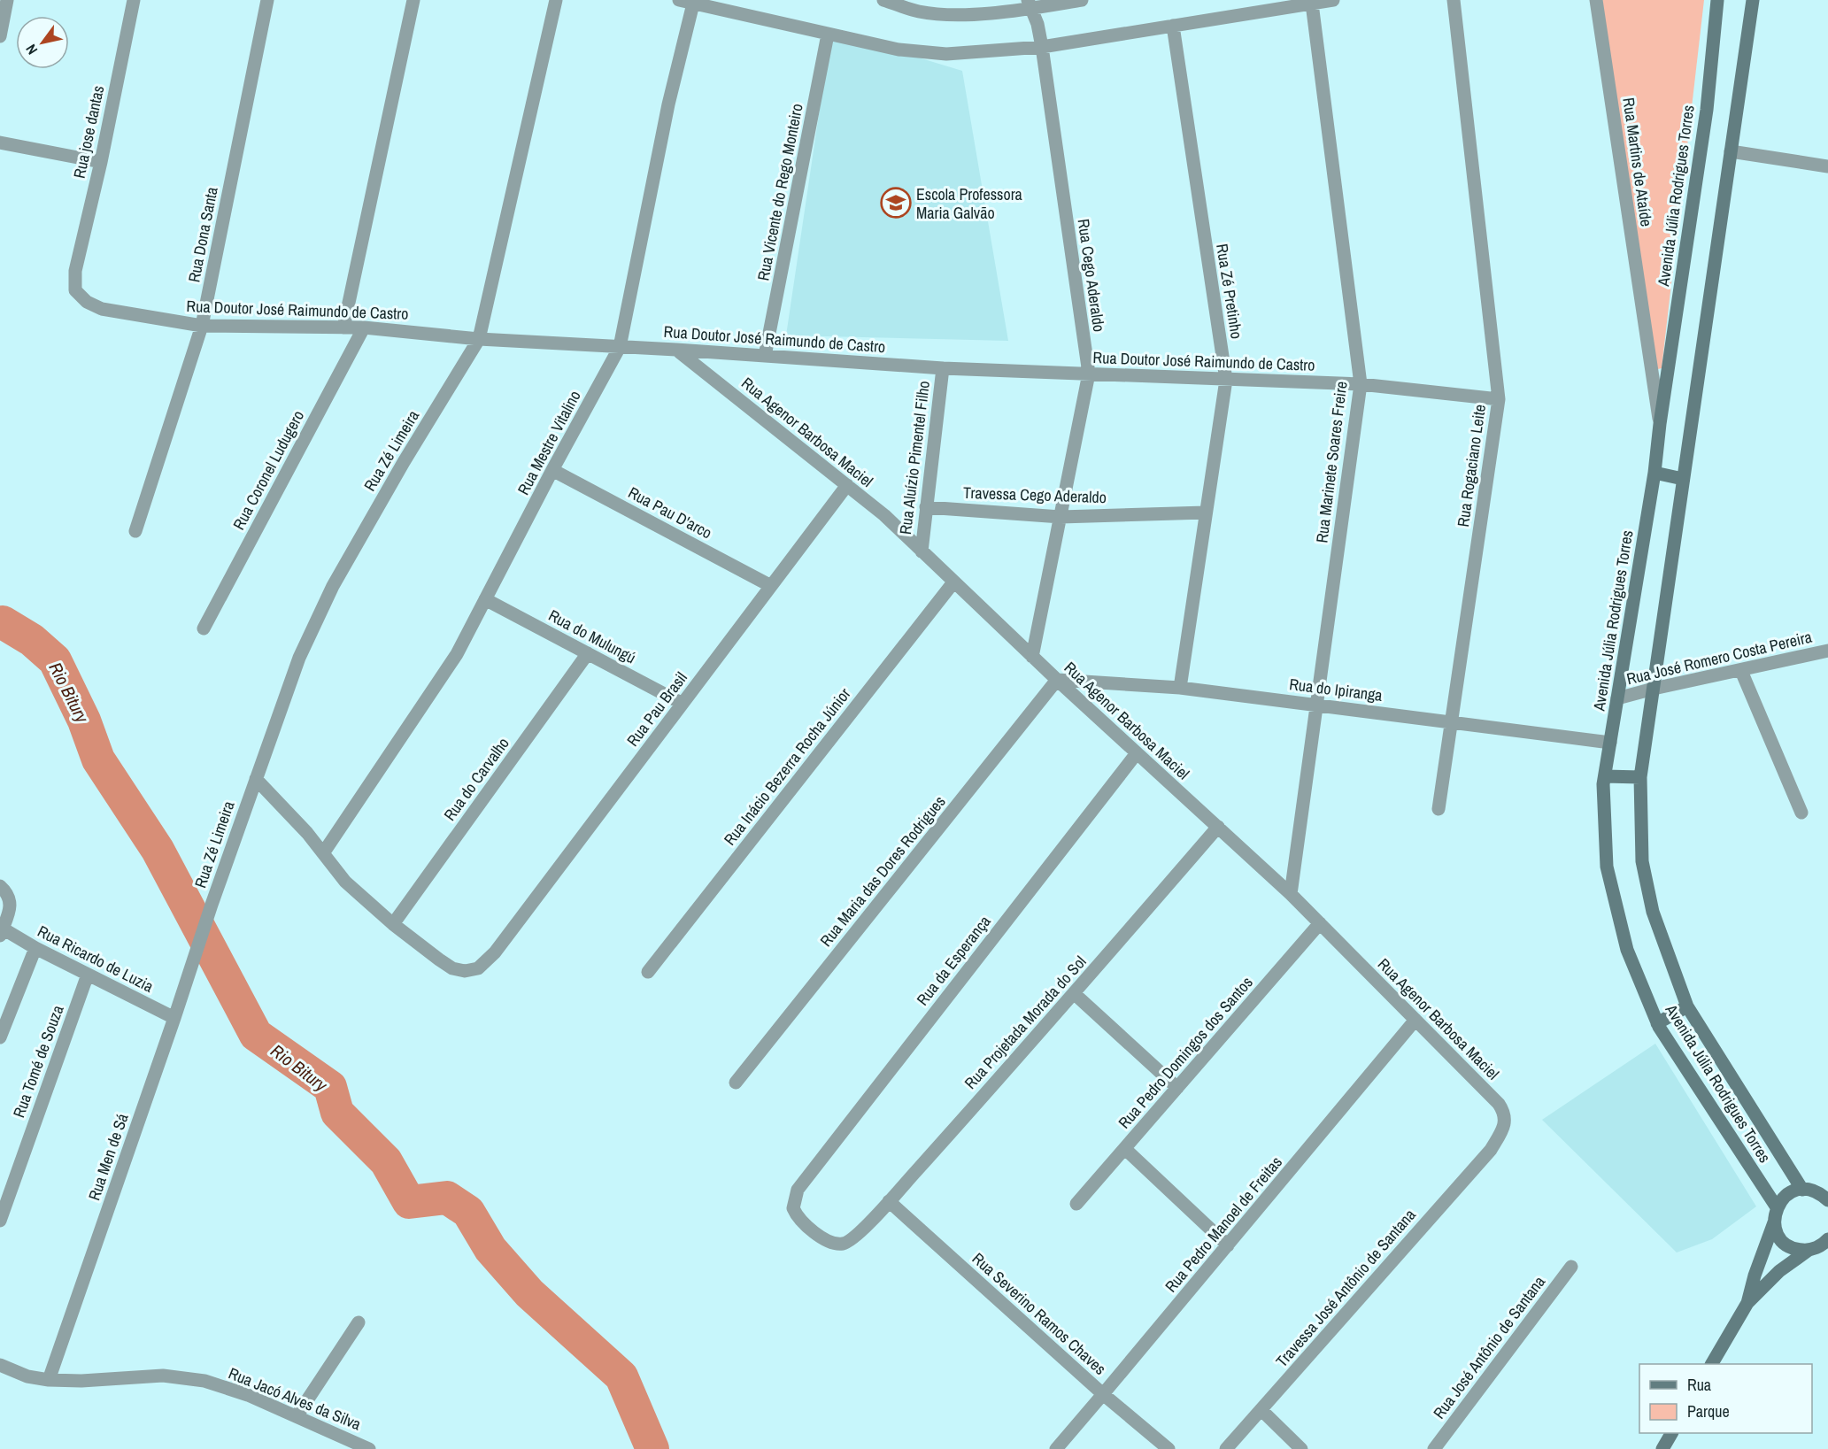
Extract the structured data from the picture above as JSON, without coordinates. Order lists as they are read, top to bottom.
{
  "streets": {
    "main road": ["Avenida Júlia Rodrigues Torres"],
    "street": [
      "Rua jose dantas",
      "Rua Martins de Ataíde",
      "Rua Vicente do Rego Monteiro",
      "Rua Dona Santa",
      "Rua Cego Aderaldo",
      "Rua Zé Pretinho",
      "Rua Doutor José Raimundo de Castro",
      "Rua Agenor Barbosa Maciel",
      "Rua Mestre Vitalino",
      "Rua Zé Limeira",
      "Rua Aluízio Pimentel Filho",
      "Rua Marinete Soares Freire",
      "Rua Rogaciano Leite",
      "Rua Coronel Ludugero",
      "Travessa Cego Aderaldo",
      "Rua Pau D'arco",
      "Rua do Mulungú",
      "Rua José Romero Costa Pereira",
      "Rua do Ipiranga",
      "Rua Pau Brasil",
      "Rua Inácio Bezerra Rocha Júnior",
      "Rua do Carvalho",
      "Rua Maria das Dores Rodrigues",
      "Rua Ricardo de Luzia",
      "Rua da Esperança",
      "Rua Projetada Morada do Sol",
      "Rua Pedro Domingos dos Santos",
      "Rua Tomé de Souza",
      "Rua Men de Sá",
      "Rua Pedro Manoel de Freitas",
      "Travessa José Antônio de Santana",
      "Rua Severino Ramos Chaves",
      "Rua José Antônio de Santana",
      "Rua Jacó Alves da Silva"
    ]
  },
  "crossings": [
    ["Rua jose dantas", "Rua Doutor José Raimundo de Castro"],
    ["Rua Martins de Ataíde", "Avenida Júlia Rodrigues Torres"],
    ["Rua Vicente do Rego Monteiro", "Rua Doutor José Raimundo de Castro"],
    ["Avenida Júlia Rodrigues Torres", "Rua José Romero Costa Pereira"],
    ["Avenida Júlia Rodrigues Torres", "Rua do Ipiranga"],
    ["Rua Dona Santa", "Rua Doutor José Raimundo de Castro"],
    ["Rua Cego Aderaldo", "Rua Doutor José Raimundo de Castro"],
    ["Rua Cego Aderaldo", "Rua Agenor Barbosa Maciel"],
    ["Rua Cego Aderaldo", "Travessa Cego Aderaldo"],
    ["Rua Zé Pretinho", "Rua Doutor José Raimundo de Castro"],
    ["Rua Zé Pretinho", "Travessa Cego Aderaldo"],
    ["Rua Zé Pretinho", "Rua do Ipiranga"],
    ["Rua Doutor José Raimundo de Castro", "Rua Agenor Barbosa Maciel"],
    ["Rua Doutor José Raimundo de Castro", "Rua Mestre Vitalino"],
    ["Rua Doutor José Raimundo de Castro", "Rua Zé Limeira"],
    ["Rua Doutor José Raimundo de Castro", "Rua Aluízio Pimentel Filho"],
    ["Rua Doutor José Raimundo de Castro", "Rua Marinete Soares Freire"],
    ["Rua Doutor José Raimundo de Castro", "Rua Rogaciano Leite"],
    ["Rua Doutor José Raimundo de Castro", "Rua Coronel Ludugero"],
    ["Rua Agenor Barbosa Maciel", "Rua Aluízio Pimentel Filho"],
    ["Rua Agenor Barbosa Maciel", "Rua Marinete Soares Freire"],
    ["Rua Agenor Barbosa Maciel", "Rua do Ipiranga"],
    ["Rua Agenor Barbosa Maciel", "Rua Pau Brasil"],
    ["Rua Agenor Barbosa Maciel", "Rua Inácio Bezerra Rocha Júnior"],
    ["Rua Agenor Barbosa Maciel", "Rua Maria das Dores Rodrigues"],
    ["Rua Agenor Barbosa Maciel", "Rua da Esperança"],
    ["Rua Agenor Barbosa Maciel", "Rua Projetada Morada do Sol"],
    ["Rua Agenor Barbosa Maciel", "Rua Pedro Domingos dos Santos"],
    ["Rua Agenor Barbosa Maciel", "Rua Pedro Manoel de Freitas"],
    ["Rua Agenor Barbosa Maciel", "Travessa José Antônio de Santana"],
    ["Rua Mestre Vitalino", "Rua Pau D'arco"],
    ["Rua Mestre Vitalino", "Rua do Mulungú"],
    ["Rua Mestre Vitalino", "Rua Pau Brasil"],
    ["Rua Zé Limeira", "Rua Pau Brasil"],
    ["Rua Zé Limeira", "Rua Men de Sá"],
    ["Rua Aluízio Pimentel Filho", "Travessa Cego Aderaldo"],
    ["Rua Marinete Soares Freire", "Rua do Ipiranga"],
    ["Rua Rogaciano Leite", "Rua do Ipiranga"],
    ["Rua Pau D'arco", "Rua Pau Brasil"],
    ["Rua do Mulungú", "Rua Pau Brasil"],
    ["Rua do Mulungú", "Rua do Carvalho"],
    ["Rua do Ipiranga", "Rua Maria das Dores Rodrigues"],
    ["Rua Pau Brasil", "Rua do Carvalho"],
    ["Rua Ricardo de Luzia", "Rua Tomé de Souza"],
    ["Rua Ricardo de Luzia", "Rua Men de Sá"],
    ["Rua da Esperança", "Rua Projetada Morada do Sol"],
    ["Rua Projetada Morada do Sol", "Rua Severino Ramos Chaves"],
    ["Rua Men de Sá", "Rua Jacó Alves da Silva"],
    ["Rua Pedro Manoel de Freitas", "Rua Severino Ramos Chaves"]
  ],
  "water": ["Rio Bitury"],
  "places": {
    "school or university": ["Escola Professora Maria Galvão"]
  },
  "legend": ["Rua", "Parque"],
  "north": "bottom left"
}
